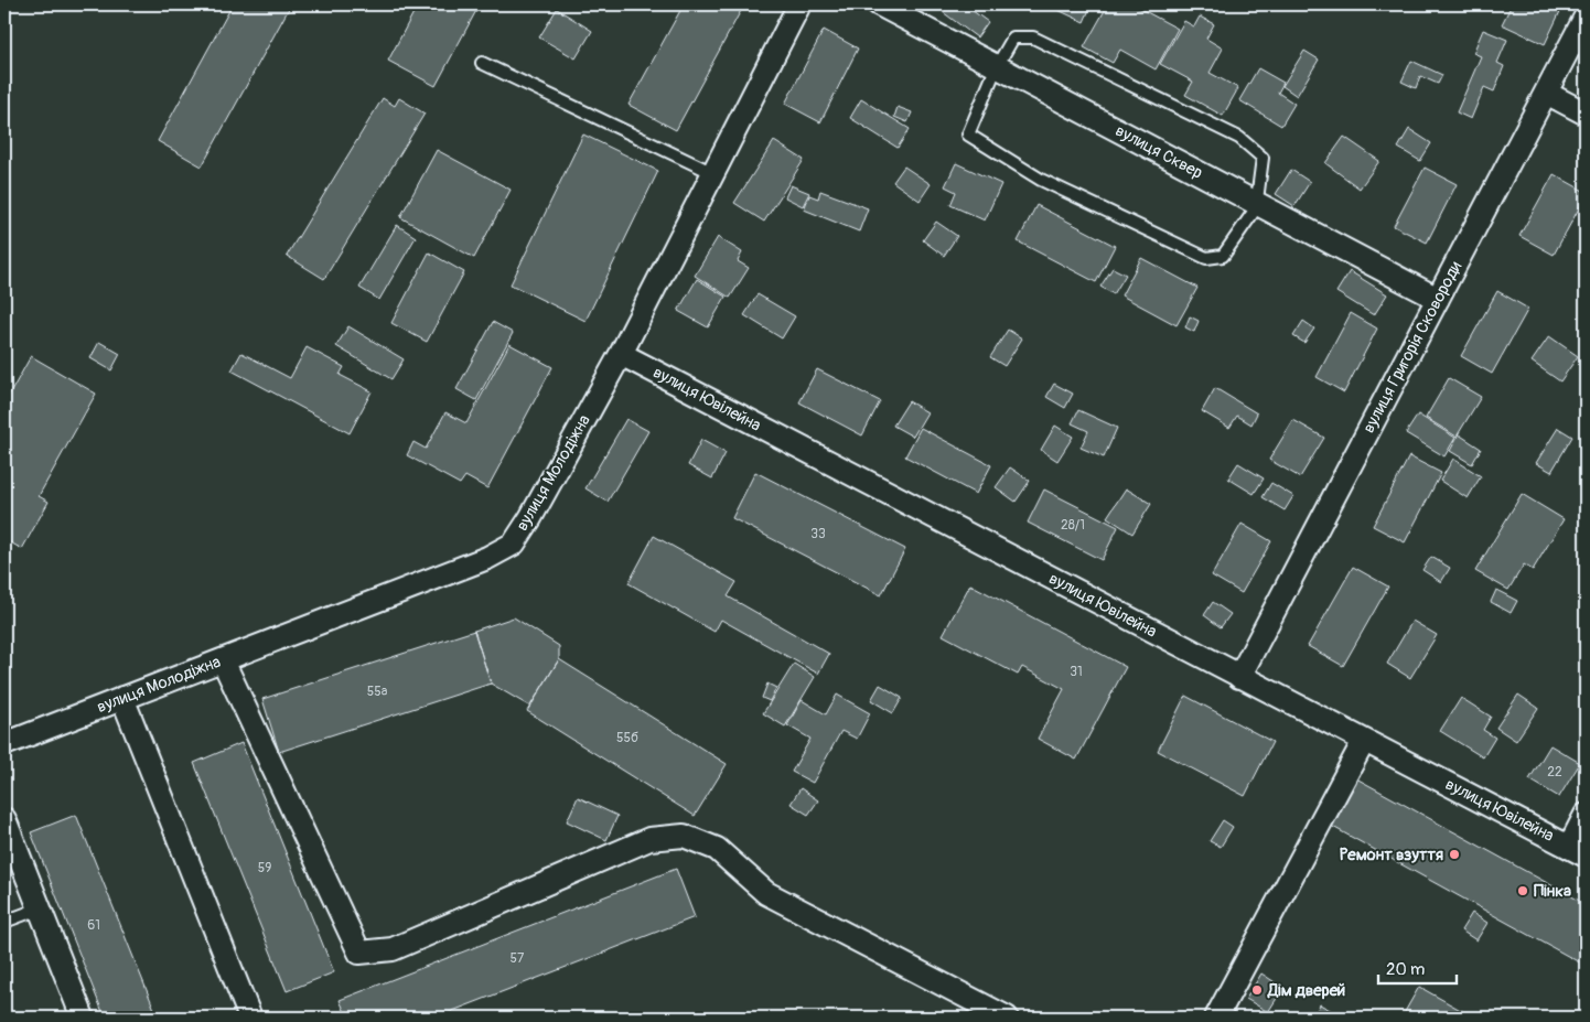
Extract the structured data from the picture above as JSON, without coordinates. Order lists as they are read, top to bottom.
{
  "streets": {
    "street": [
      "вулиця Сквер",
      "вулиця Григорія Сковороди",
      "вулиця Ювілейна",
      "вулиця Молодіжна"
    ]
  },
  "crossings": [
    ["вулиця Сквер", "вулиця Григорія Сковороди"],
    ["вулиця Григорія Сковороди", "вулиця Ювілейна"],
    ["вулиця Ювілейна", "вулиця Молодіжна"]
  ],
  "places": ["Ремонт взуття", "Пінка", "Дім дверей"],
  "house_numbers": [
    "28/1",
    "33",
    "31",
    "55а",
    "55б",
    "22",
    "59",
    "61",
    "57"
  ],
  "scale_bar": "20 m"
}
